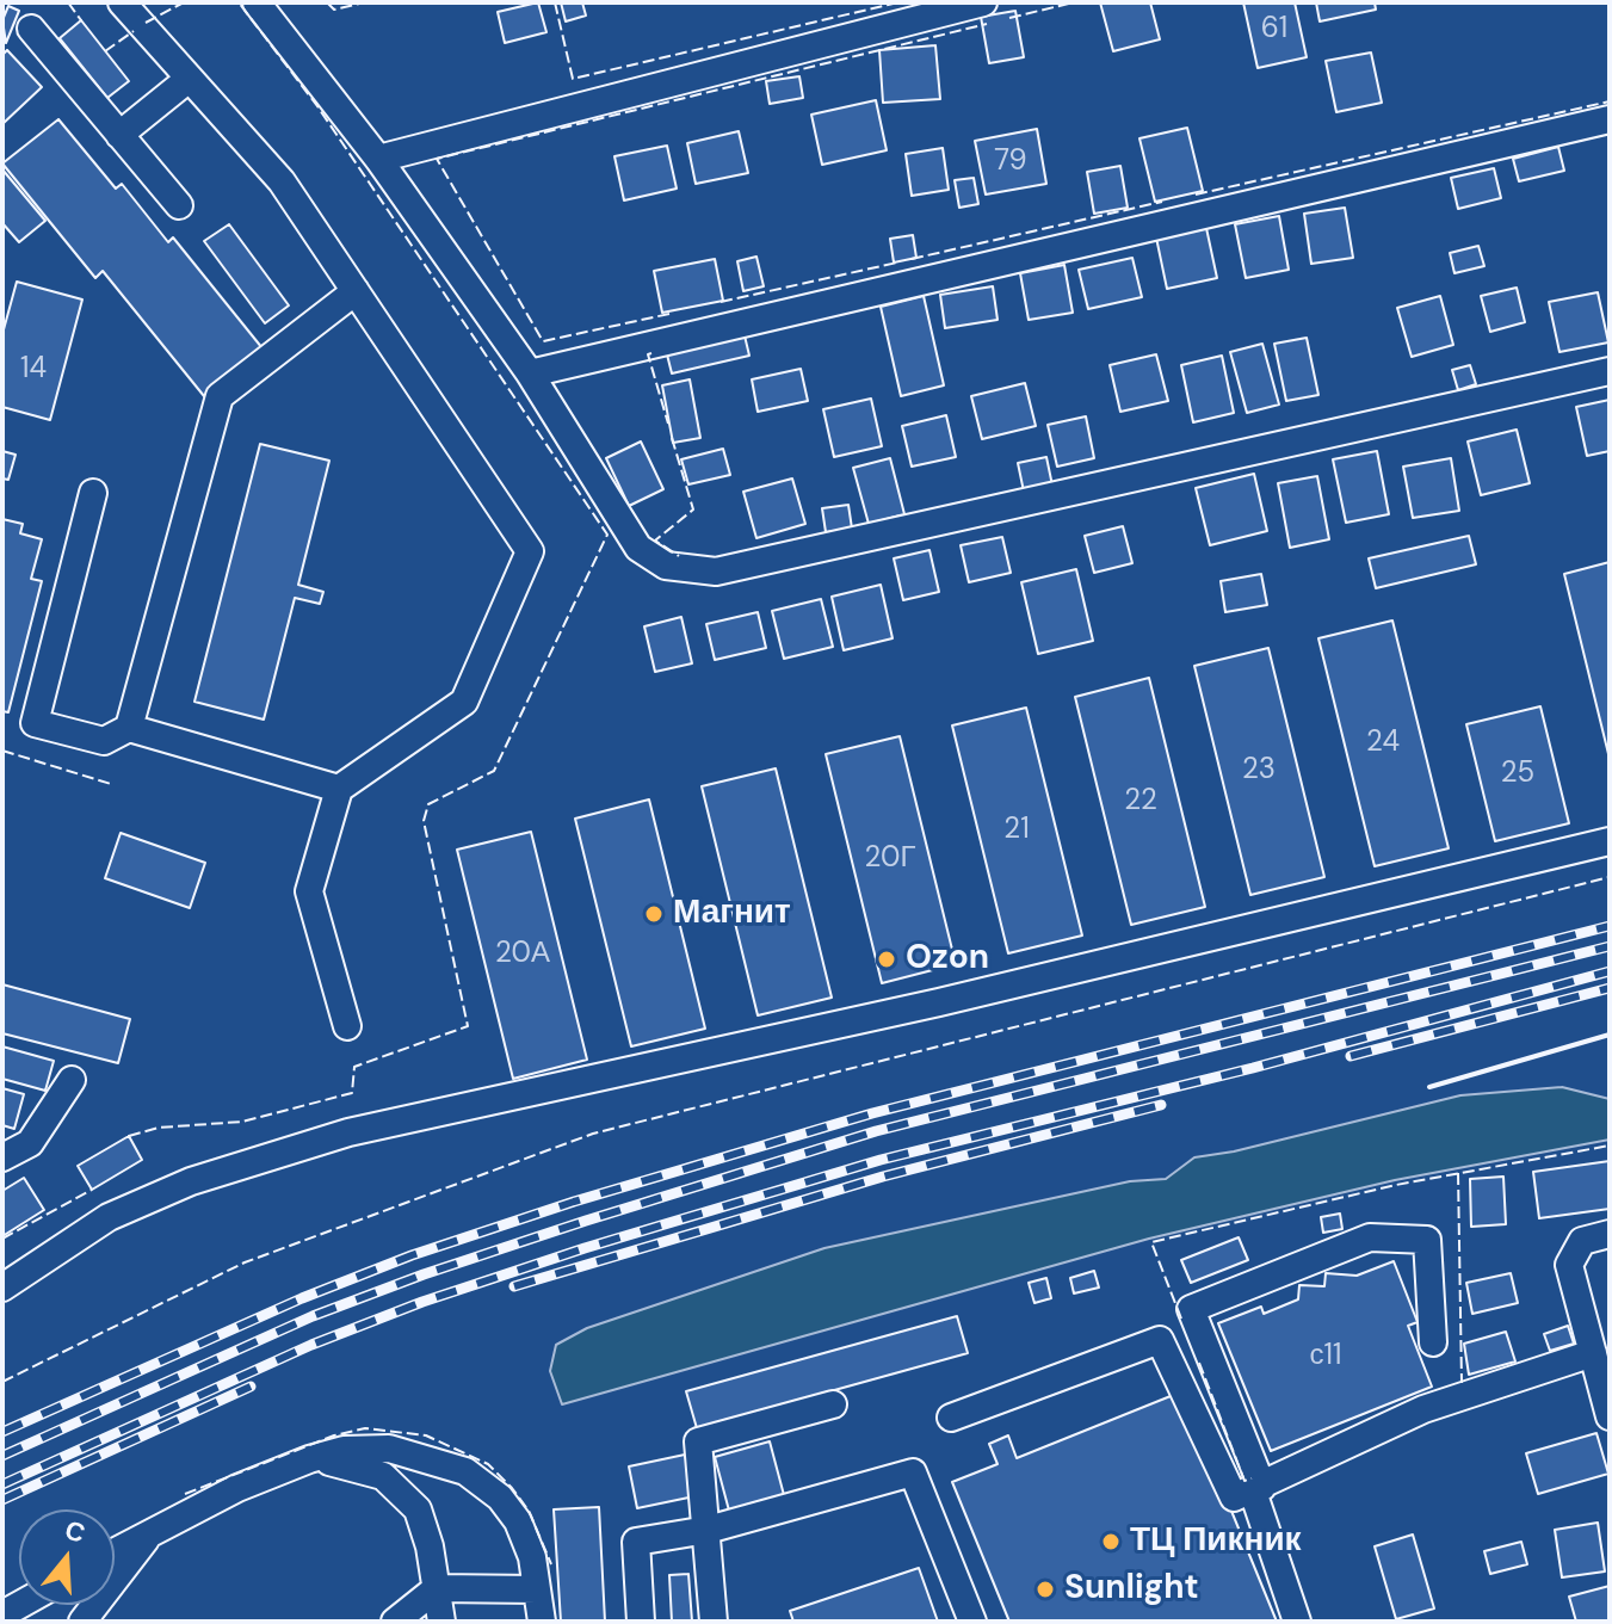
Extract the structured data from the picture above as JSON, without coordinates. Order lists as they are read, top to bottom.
{
  "places": [
    "Магнит",
    "Ozon",
    "ТЦ Пикник",
    "Sunlight"
  ],
  "house_numbers": [
    "61",
    "79",
    "14",
    "24",
    "23",
    "25",
    "22",
    "21",
    "20Г",
    "20А",
    "с11"
  ],
  "north": "top"
}
